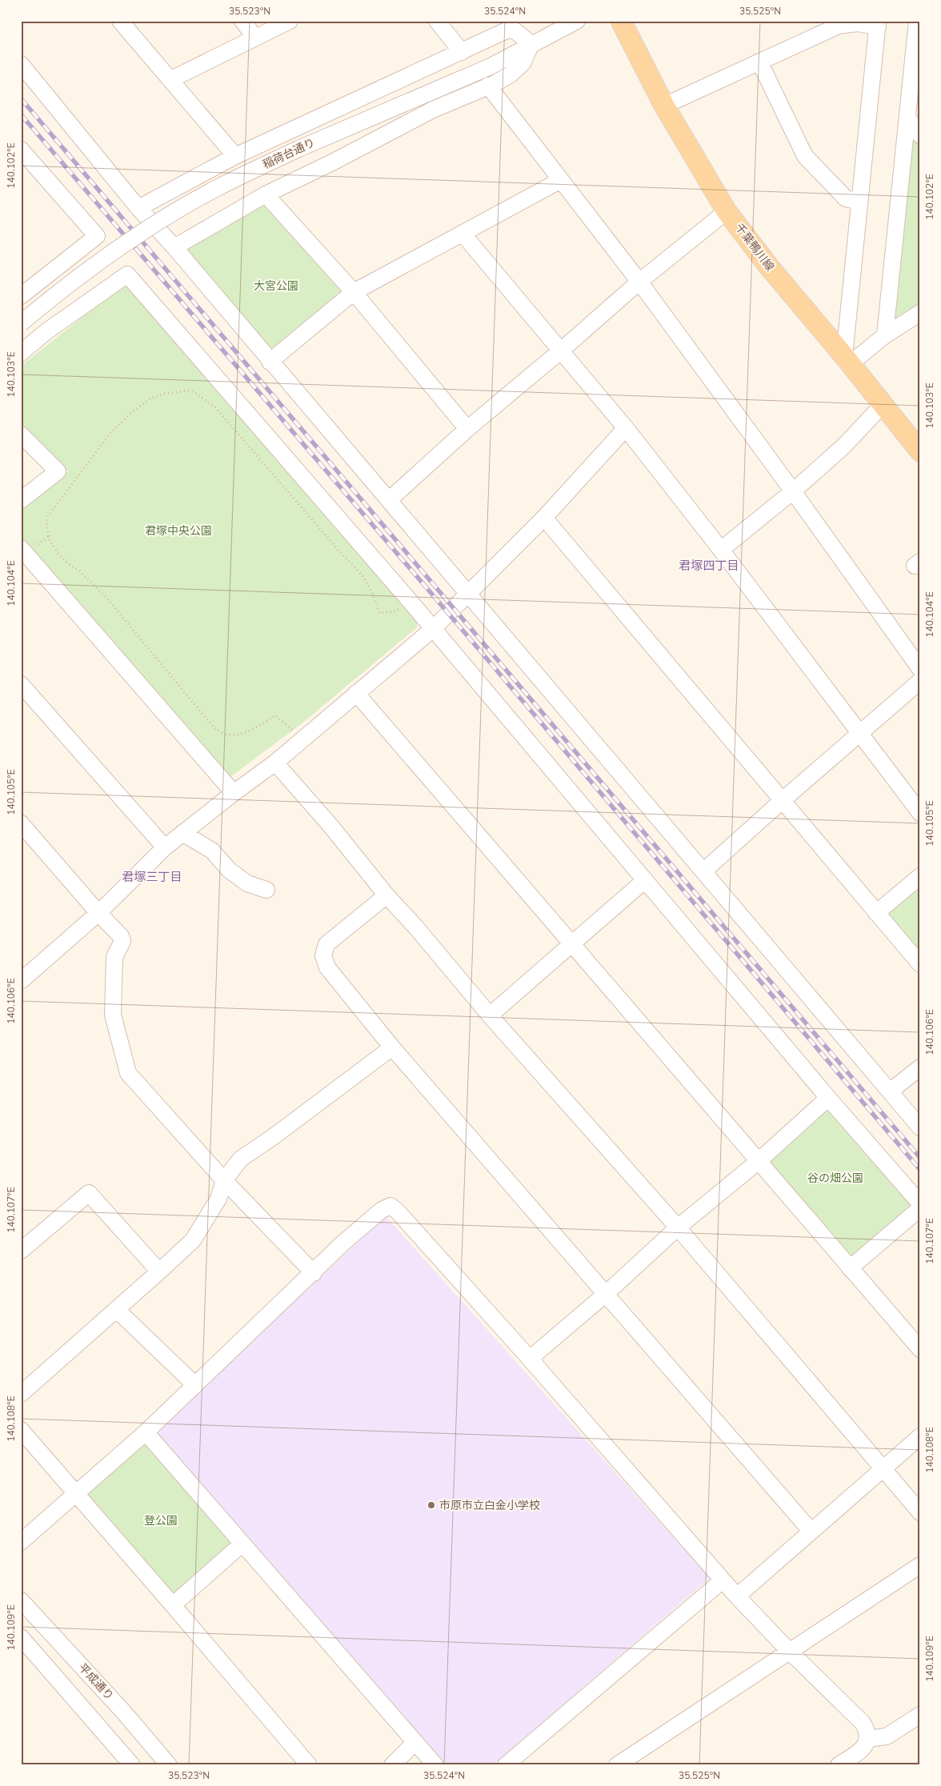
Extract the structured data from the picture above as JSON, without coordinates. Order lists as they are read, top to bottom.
{
  "streets": {
    "main road": ["千葉鴨川線"],
    "street": ["稲荷台通り", "平成通り"]
  },
  "districts": ["君塚四丁目", "君塚三丁目"],
  "parks": [
    "大宮公園",
    "君塚中央公園",
    "谷の畑公園",
    "登公園"
  ],
  "places": ["市原市立白金小学校"],
  "coordinates": [
    "35.523°N",
    "35.524°N",
    "35.525°N",
    "140.102°E",
    "140.103°E",
    "140.104°E",
    "140.105°E",
    "140.106°E",
    "140.107°E",
    "140.108°E",
    "140.109°E"
  ]
}
